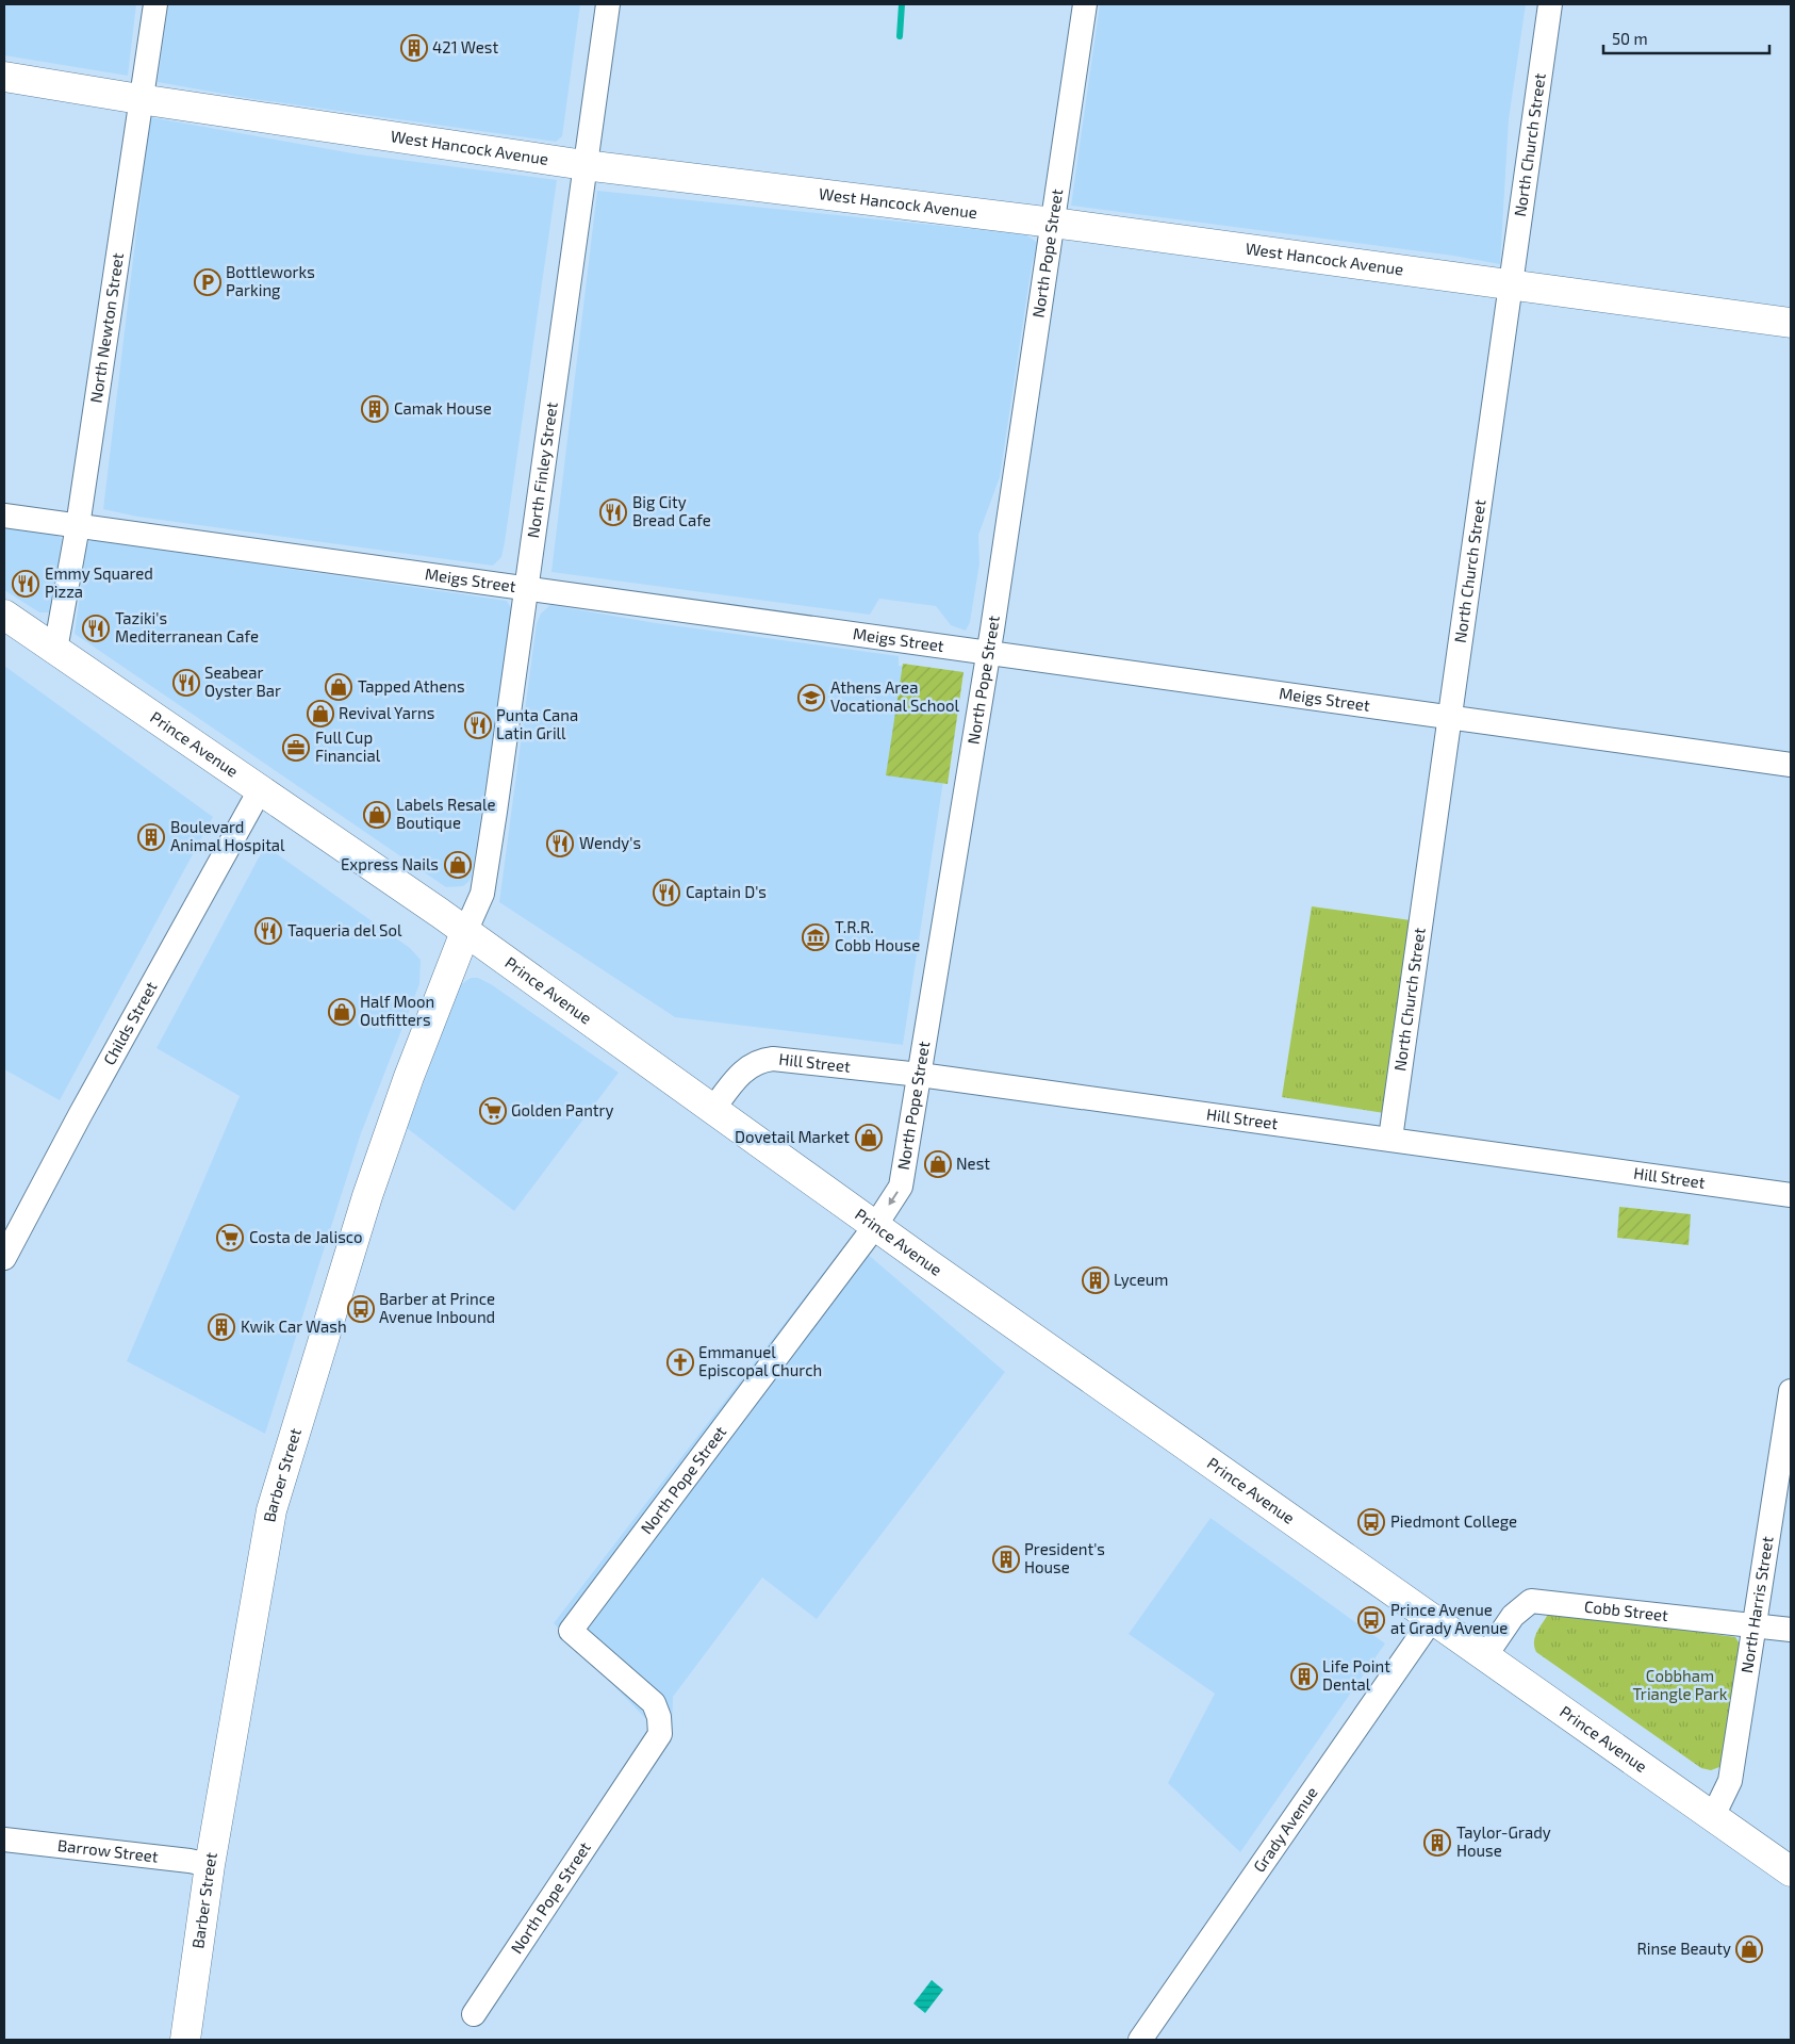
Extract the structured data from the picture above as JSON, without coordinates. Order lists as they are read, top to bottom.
{
  "streets": {
    "street": [
      "North Church Street",
      "West Hancock Avenue",
      "North Pope Street",
      "North Newton Street",
      "North Finley Street",
      "Meigs Street",
      "Prince Avenue",
      "Childs Street",
      "Hill Street",
      "Barber Street",
      "North Harris Street",
      "Cobb Street",
      "Grady Avenue",
      "Barrow Street"
    ]
  },
  "crossings": [
    ["North Church Street", "West Hancock Avenue"],
    ["North Church Street", "Meigs Street"],
    ["North Church Street", "Hill Street"],
    ["West Hancock Avenue", "North Pope Street"],
    ["West Hancock Avenue", "North Newton Street"],
    ["West Hancock Avenue", "North Finley Street"],
    ["North Pope Street", "Meigs Street"],
    ["North Pope Street", "Prince Avenue"],
    ["North Pope Street", "Hill Street"],
    ["North Newton Street", "Meigs Street"],
    ["North Newton Street", "Prince Avenue"],
    ["North Finley Street", "Meigs Street"],
    ["North Finley Street", "Prince Avenue"],
    ["North Finley Street", "Barber Street"],
    ["Prince Avenue", "Childs Street"],
    ["Prince Avenue", "Hill Street"],
    ["Prince Avenue", "Barber Street"],
    ["Prince Avenue", "North Harris Street"],
    ["Prince Avenue", "Cobb Street"],
    ["Prince Avenue", "Grady Avenue"],
    ["Barber Street", "Barrow Street"],
    ["North Harris Street", "Cobb Street"]
  ],
  "parks": ["Cobbham Triangle Park"],
  "places": {
    "building": [
      "421 West",
      "Camak House",
      "Boulevard Animal Hospital",
      "Lyceum",
      "Kwik Car Wash",
      "President's House",
      "Life Point Dental",
      "Taylor-Grady House"
    ],
    "parking": ["Bottleworks Parking"],
    "restaurant": [
      "Big City Bread Cafe",
      "Emmy Squared Pizza",
      "Taziki's Mediterranean Cafe",
      "Seabear Oyster Bar",
      "Punta Cana Latin Grill",
      "Wendy's",
      "Captain D's",
      "Taqueria del Sol"
    ],
    "shop": [
      "Tapped Athens",
      "Revival Yarns",
      "Labels Resale Boutique",
      "Express Nails",
      "Half Moon Outfitters",
      "Dovetail Market",
      "Nest",
      "Rinse Beauty"
    ],
    "school or university": ["Athens Area Vocational School"],
    "office": ["Full Cup Financial"],
    "museum": ["T.R.R. Cobb House"],
    "supermarket": ["Golden Pantry", "Costa de Jalisco"],
    "bus stop": ["Barber at Prince Avenue Inbound", "Piedmont College", "Prince Avenue at Grady Avenue"],
    "church": ["Emmanuel Episcopal Church"]
  },
  "scale_bar": "50 m"
}
